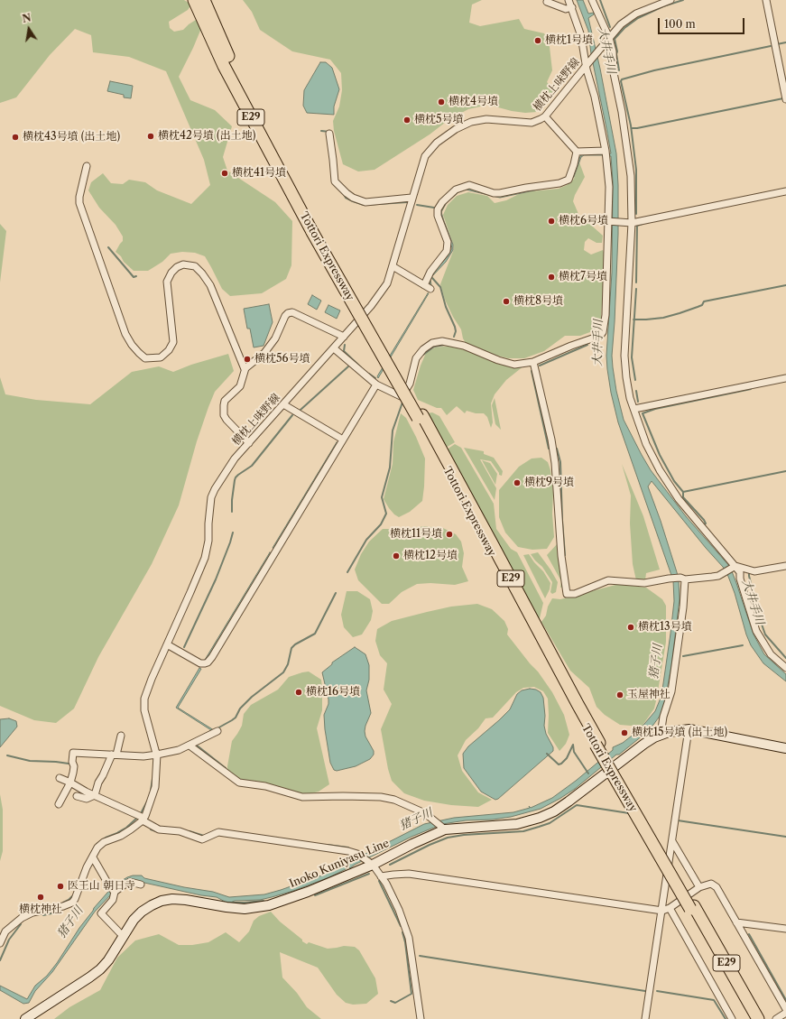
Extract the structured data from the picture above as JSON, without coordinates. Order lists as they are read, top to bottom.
{
  "streets": {
    "highway": ["E29", "Tottori Expressway"],
    "main road": ["Inoko Kuniyasu Line"],
    "street": ["横枕上味野線"]
  },
  "water": ["大井手川", "猪子川"],
  "places": [
    "横枕1号墳",
    "横枕4号墳",
    "横枕5号墳",
    "横枕42号墳 (出土地)",
    "横枕43号墳 (出土地)",
    "横枕41号墳",
    "横枕6号墳",
    "横枕7号墳",
    "横枕8号墳",
    "横枕56号墳",
    "横枕9号墳",
    "横枕11号墳",
    "横枕12号墳",
    "横枕13号墳",
    "横枕16号墳",
    "玉屋神社",
    "横枕15号墳 (出土地)",
    "医王山 朝日寺",
    "横枕神社"
  ],
  "scale_bar": "100 m",
  "north": "top"
}
